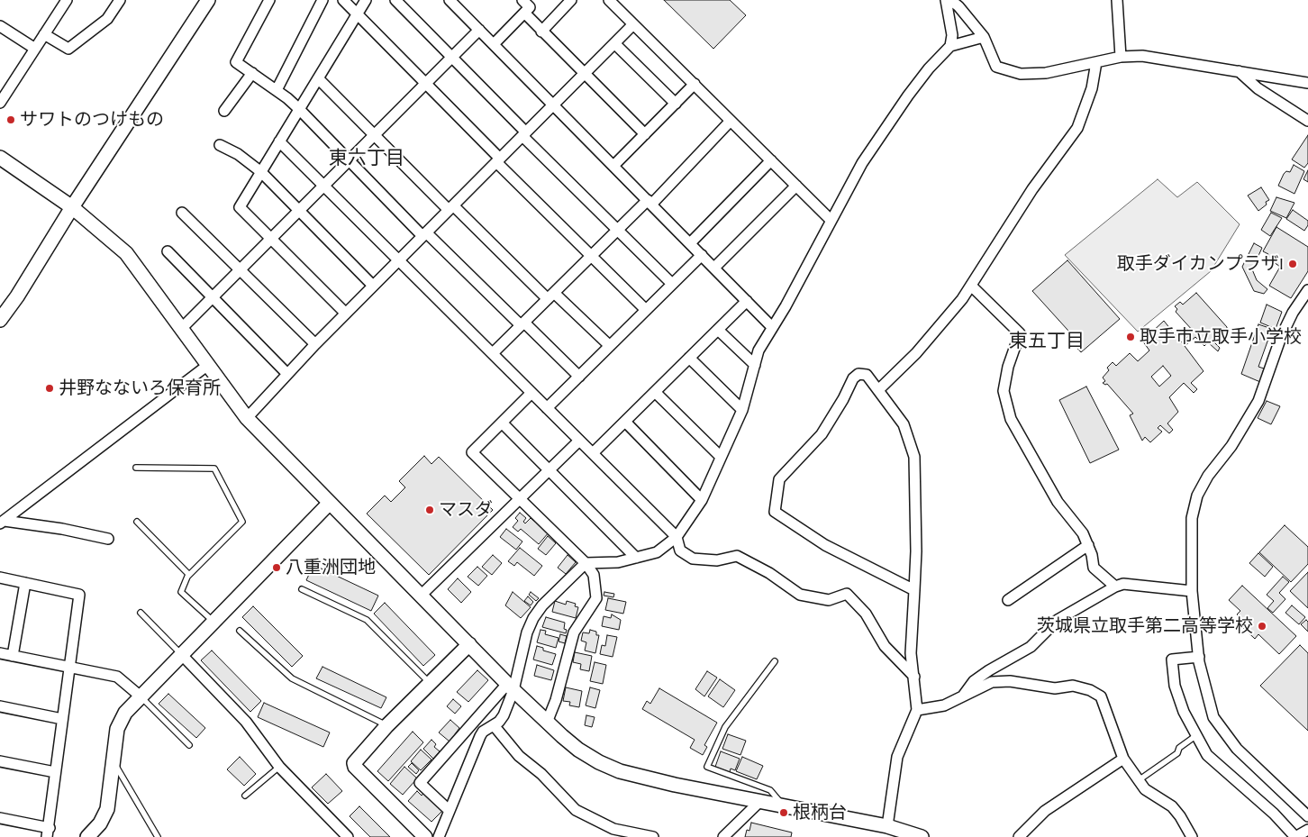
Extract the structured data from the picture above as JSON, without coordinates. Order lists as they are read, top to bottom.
{
  "districts": ["東六丁目", "東五丁目"],
  "places": [
    "サワトのつけもの",
    "取手ダイカンプラザI",
    "取手市立取手小学校",
    "井野なないろ保育所",
    "マスダ",
    "八重洲団地",
    "茨城県立取手第二高等学校",
    "根柄台"
  ]
}
